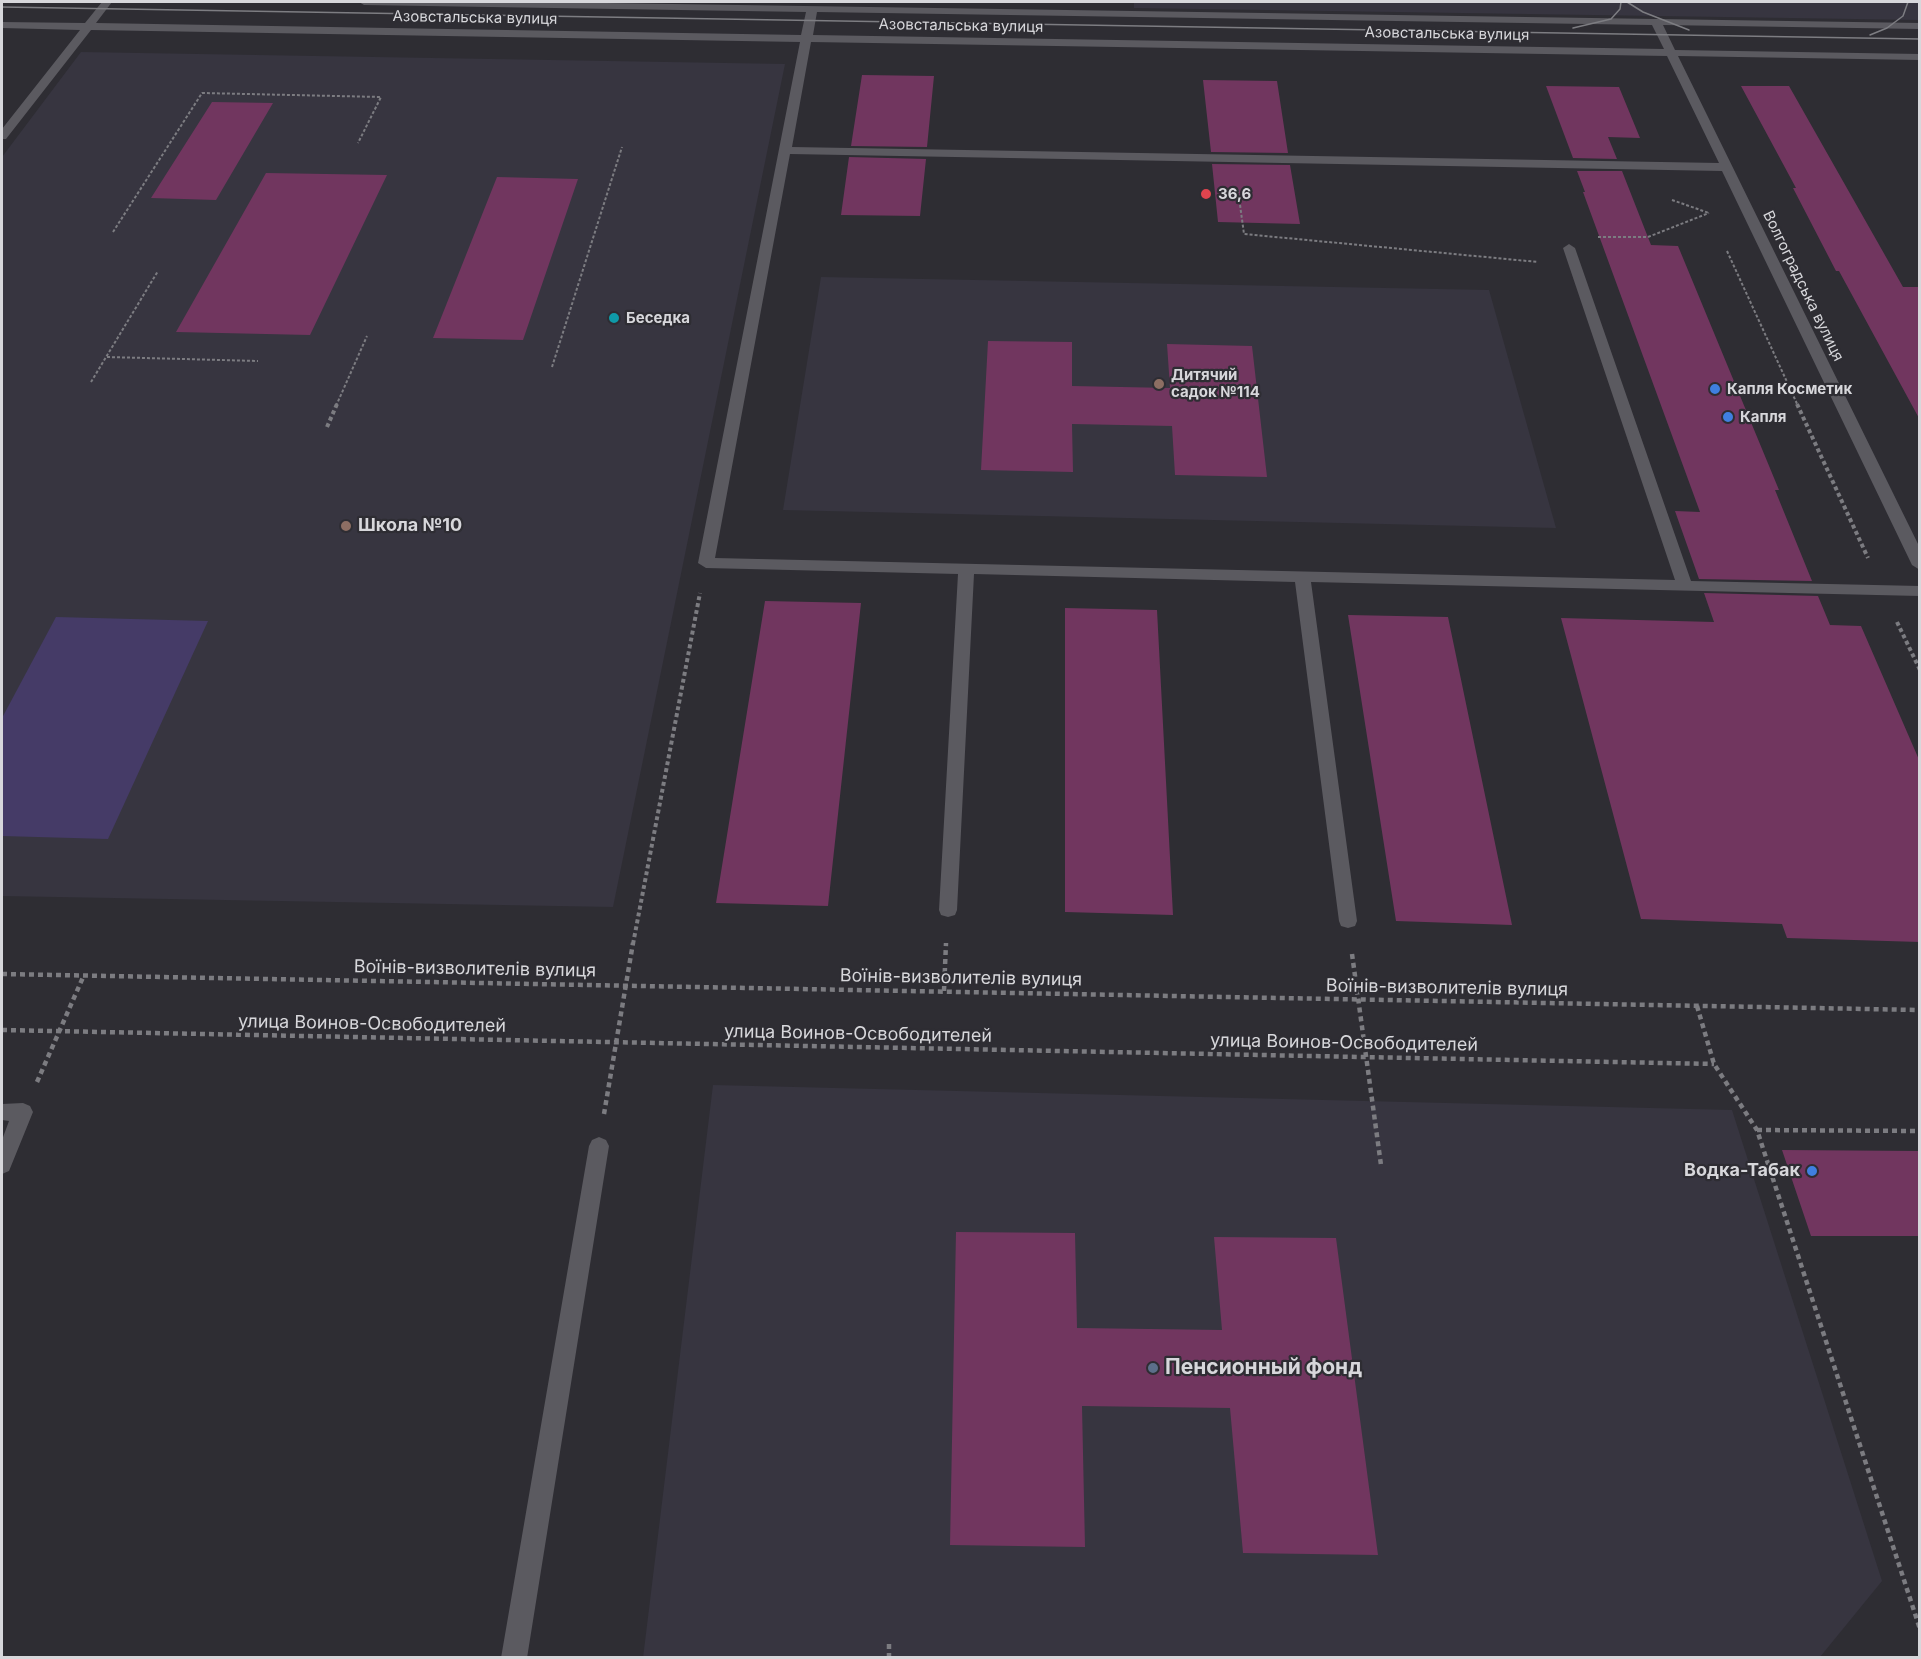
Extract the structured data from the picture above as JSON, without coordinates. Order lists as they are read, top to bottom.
{
  "streets": {
    "street": ["Азовстальська вулиця", "Волгоградська вулиця"],
    "path": ["Воїнів-визволителів вулиця", "улица Воинов-Освободителей"]
  },
  "crossings": [
    ["Азовстальська вулиця", "Волгоградська вулиця"]
  ],
  "places": [
    "36,6",
    "Беседка",
    "Дитячий садок №114",
    "Капля Косметик",
    "Капля",
    "Школа №10",
    "Водка-Табак",
    "Пенсионный фонд"
  ]
}
